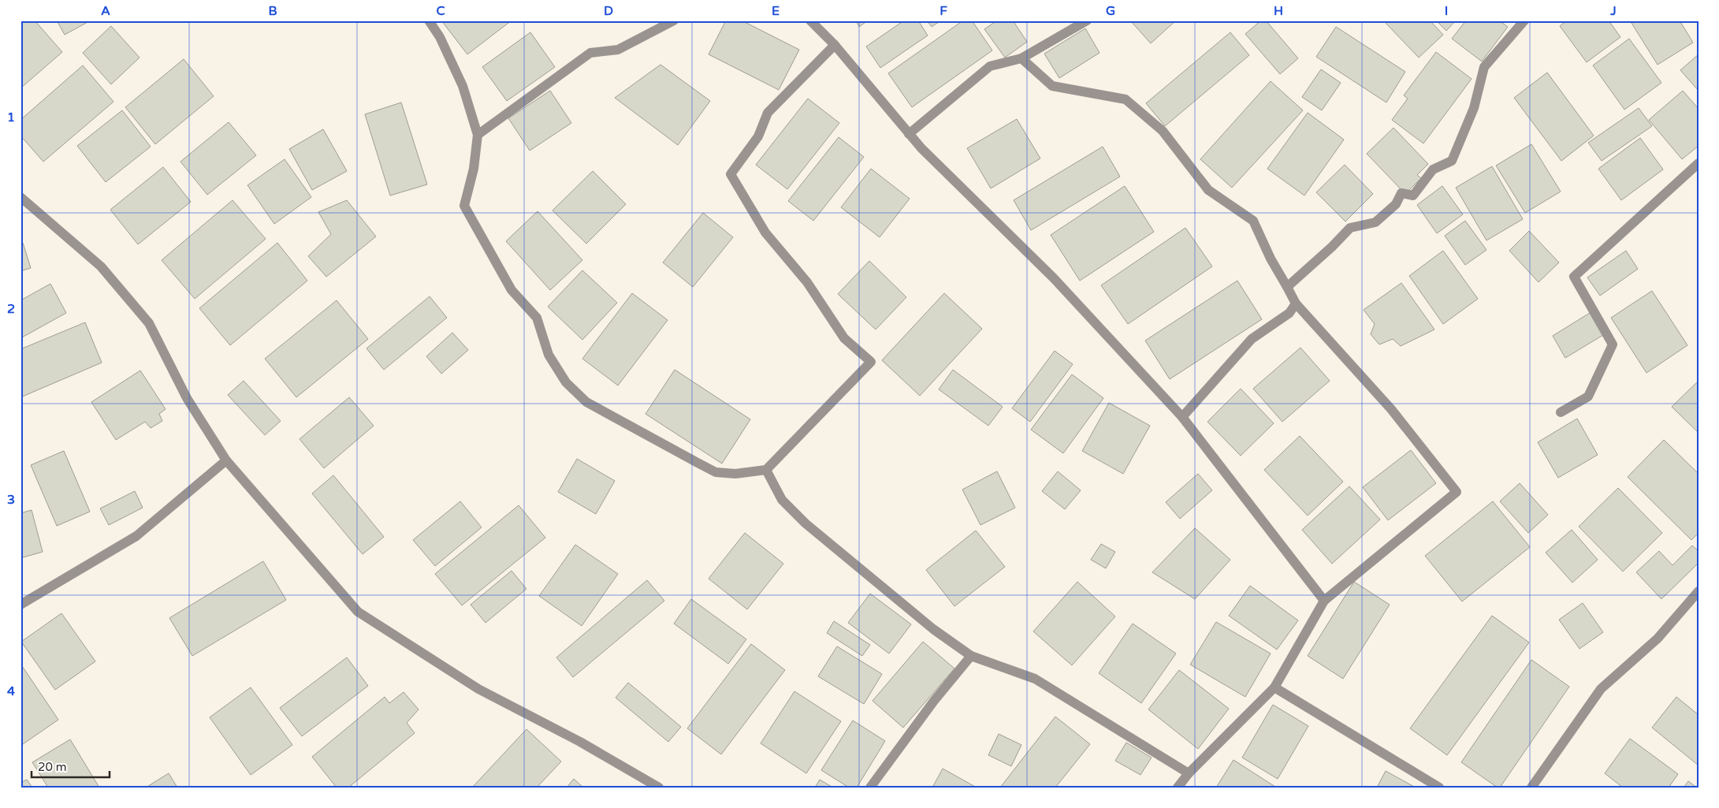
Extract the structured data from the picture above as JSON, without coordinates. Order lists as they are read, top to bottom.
{
  "scale_bar": "20 m",
  "grid": {
    "columns": [
      "A",
      "B",
      "C",
      "D",
      "E",
      "F",
      "G",
      "H",
      "I",
      "J"
    ],
    "rows": [
      "1",
      "2",
      "3",
      "4"
    ]
  }
}
